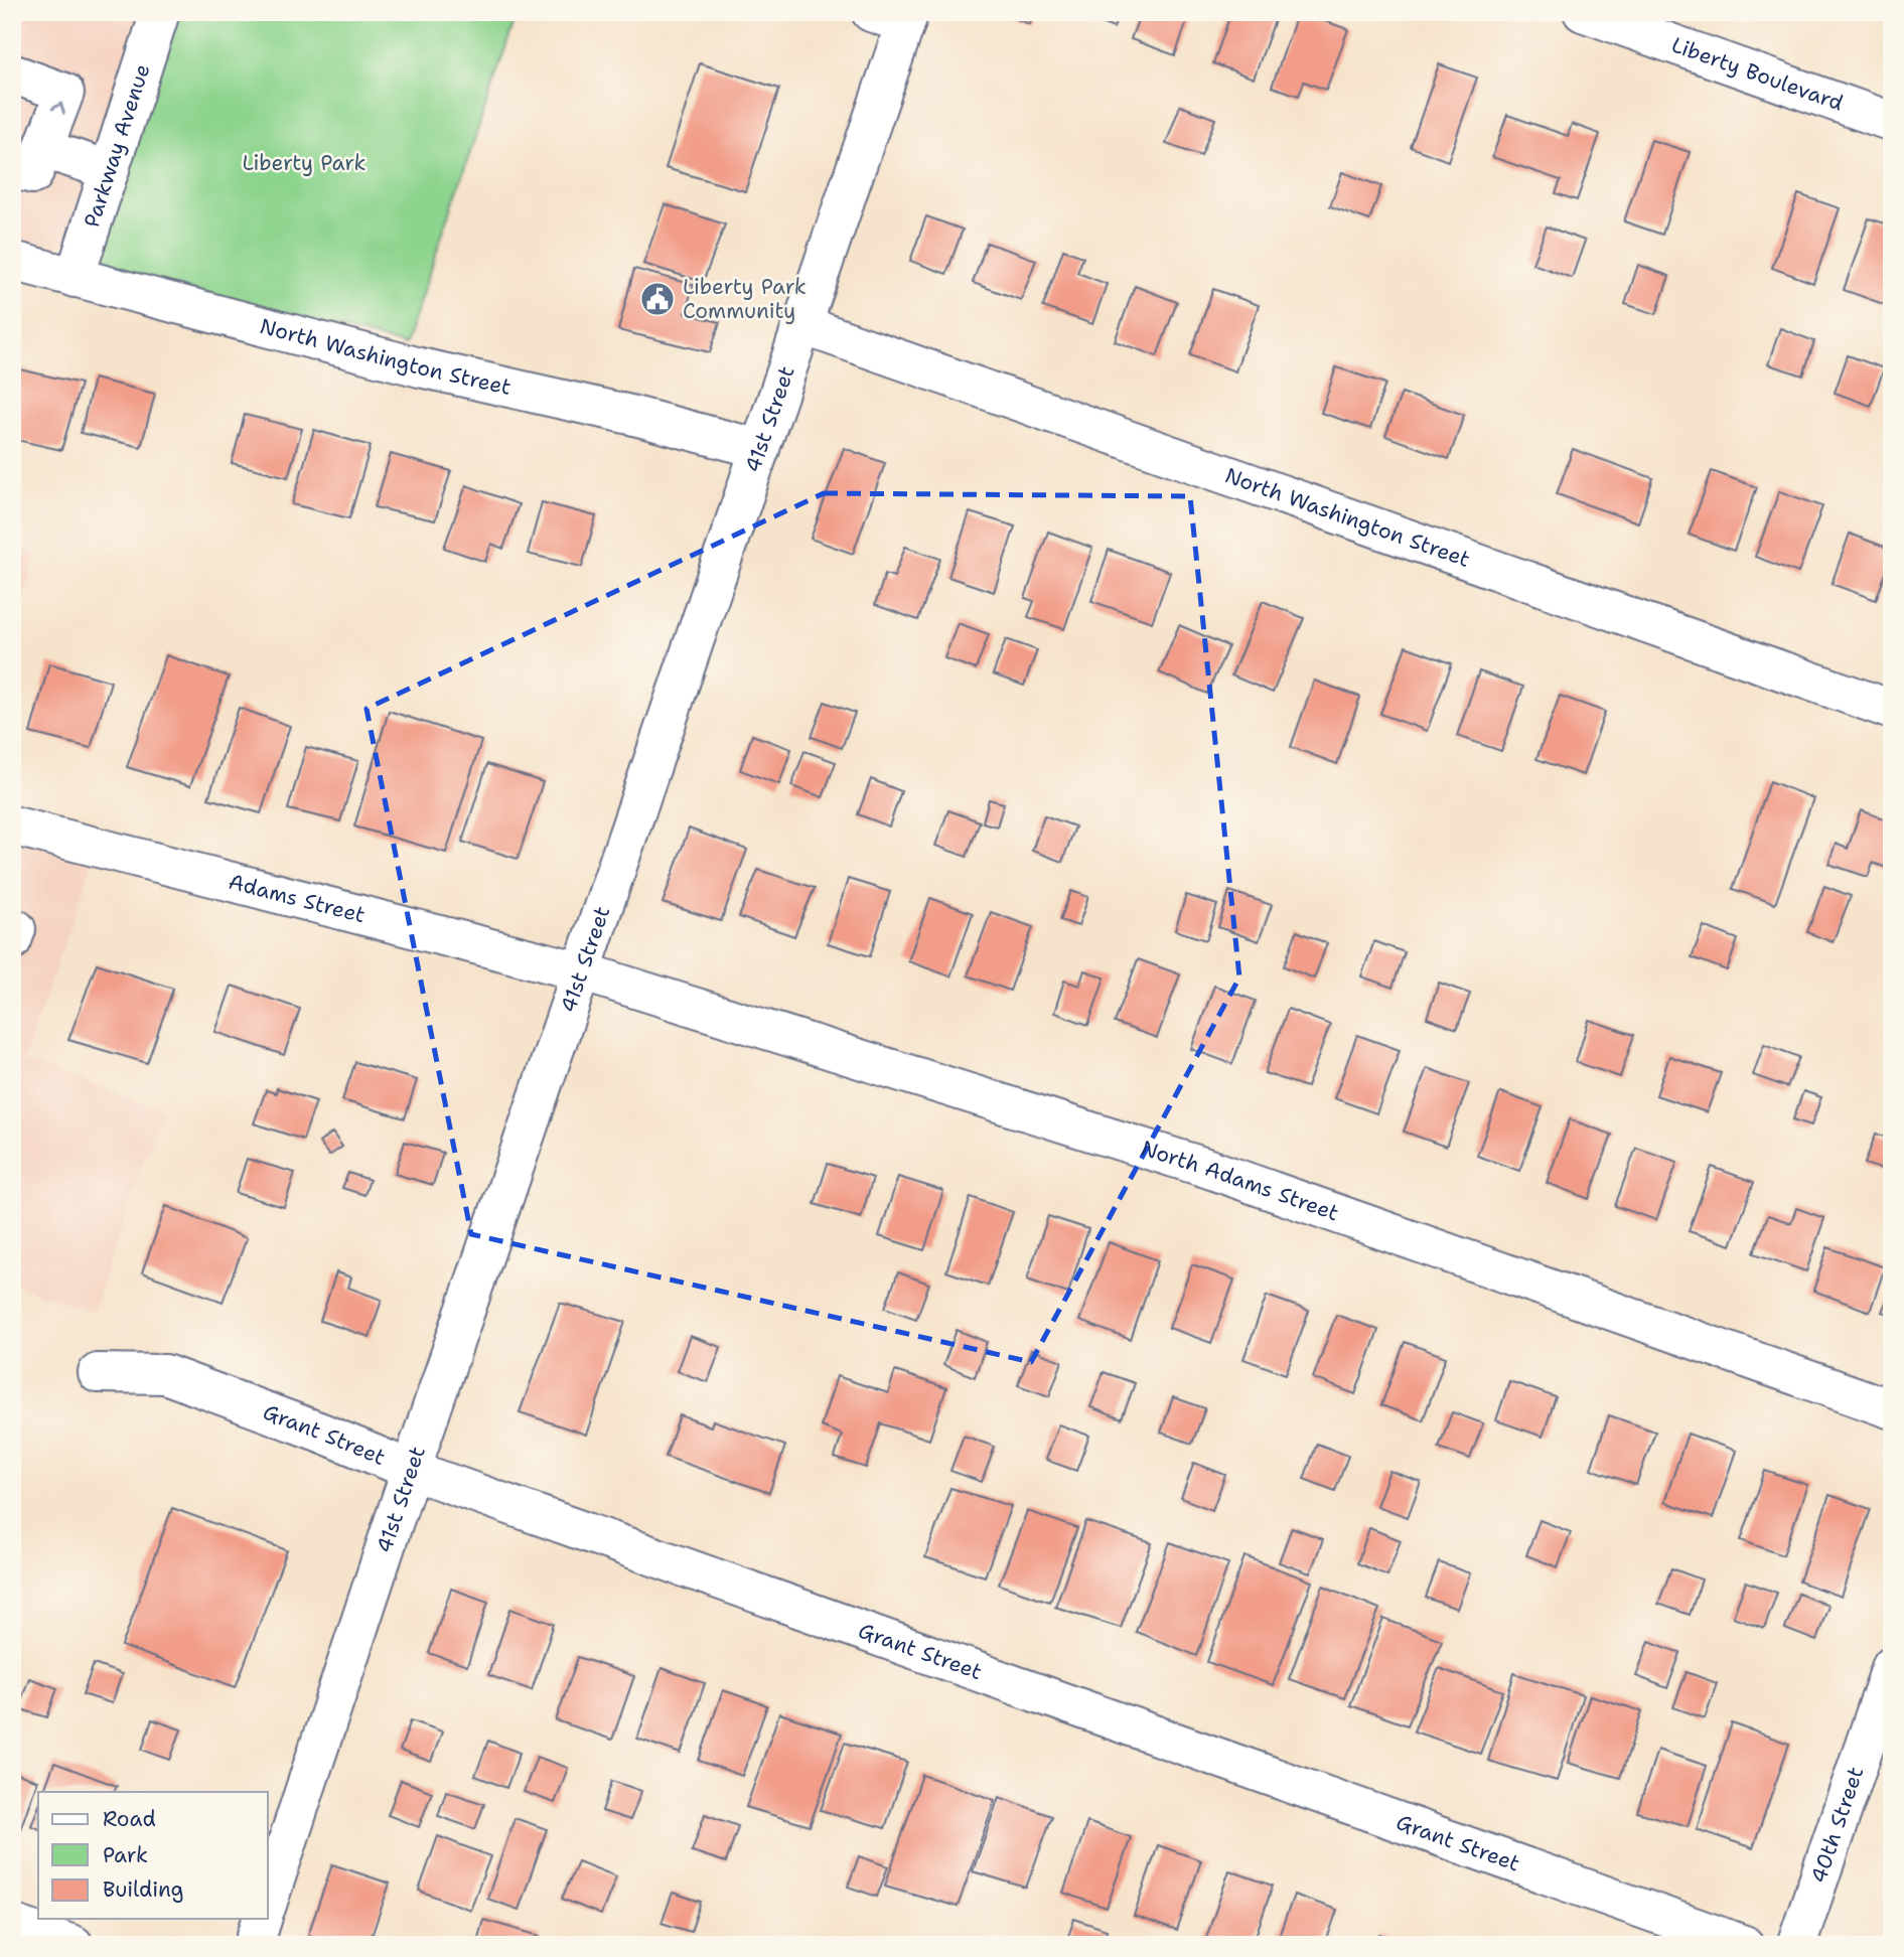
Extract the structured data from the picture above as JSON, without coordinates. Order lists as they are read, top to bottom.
{
  "streets": {
    "street": [
      "Liberty Boulevard",
      "Parkway Avenue",
      "North Washington Street",
      "41st Street",
      "Adams Street",
      "North Adams Street",
      "Grant Street",
      "40th Street"
    ]
  },
  "crossings": [
    ["Parkway Avenue", "North Washington Street"],
    ["North Washington Street", "41st Street"],
    ["41st Street", "Adams Street"],
    ["41st Street", "North Adams Street"],
    ["41st Street", "Grant Street"],
    ["Adams Street", "North Adams Street"]
  ],
  "parks": ["Liberty Park"],
  "places": {
    "public building": ["Liberty Park Community"]
  },
  "legend": ["Road", "Park", "Building"]
}
